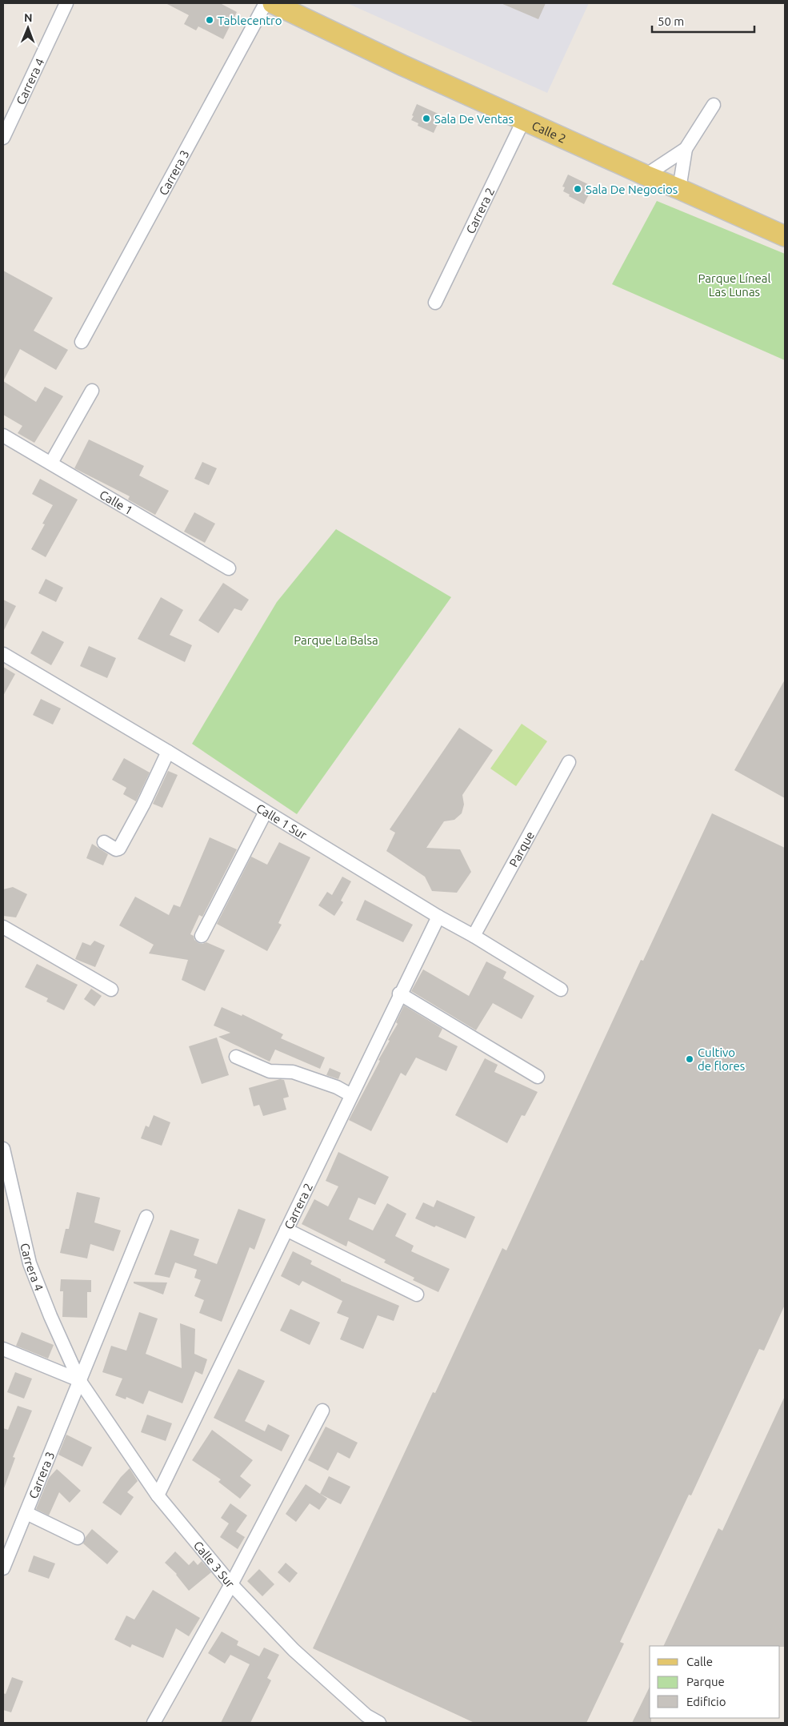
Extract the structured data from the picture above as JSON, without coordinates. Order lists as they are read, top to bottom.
{
  "streets": {
    "main road": ["Calle 2"],
    "street": [
      "Carrera 4",
      "Carrera 3",
      "Carrera 2",
      "Calle 1",
      "Calle 1 Sur",
      "Parque",
      "Calle 3 Sur"
    ]
  },
  "crossings": [
    ["Carrera 4", "Carrera 3"],
    ["Carrera 4", "Calle 3 Sur"],
    ["Calle 2", "Carrera 2"],
    ["Carrera 3", "Calle 3 Sur"],
    ["Carrera 2", "Calle 1 Sur"],
    ["Carrera 2", "Calle 3 Sur"],
    ["Calle 1 Sur", "Parque"]
  ],
  "parks": ["Parque Líneal Las Lunas", "Parque La Balsa"],
  "places": [
    "Tablecentro",
    "Sala De Ventas",
    "Sala De Negocios",
    "Cultivo de flores"
  ],
  "legend": ["Calle", "Parque", "Edificio"],
  "scale_bar": "50 m",
  "north": "top"
}
